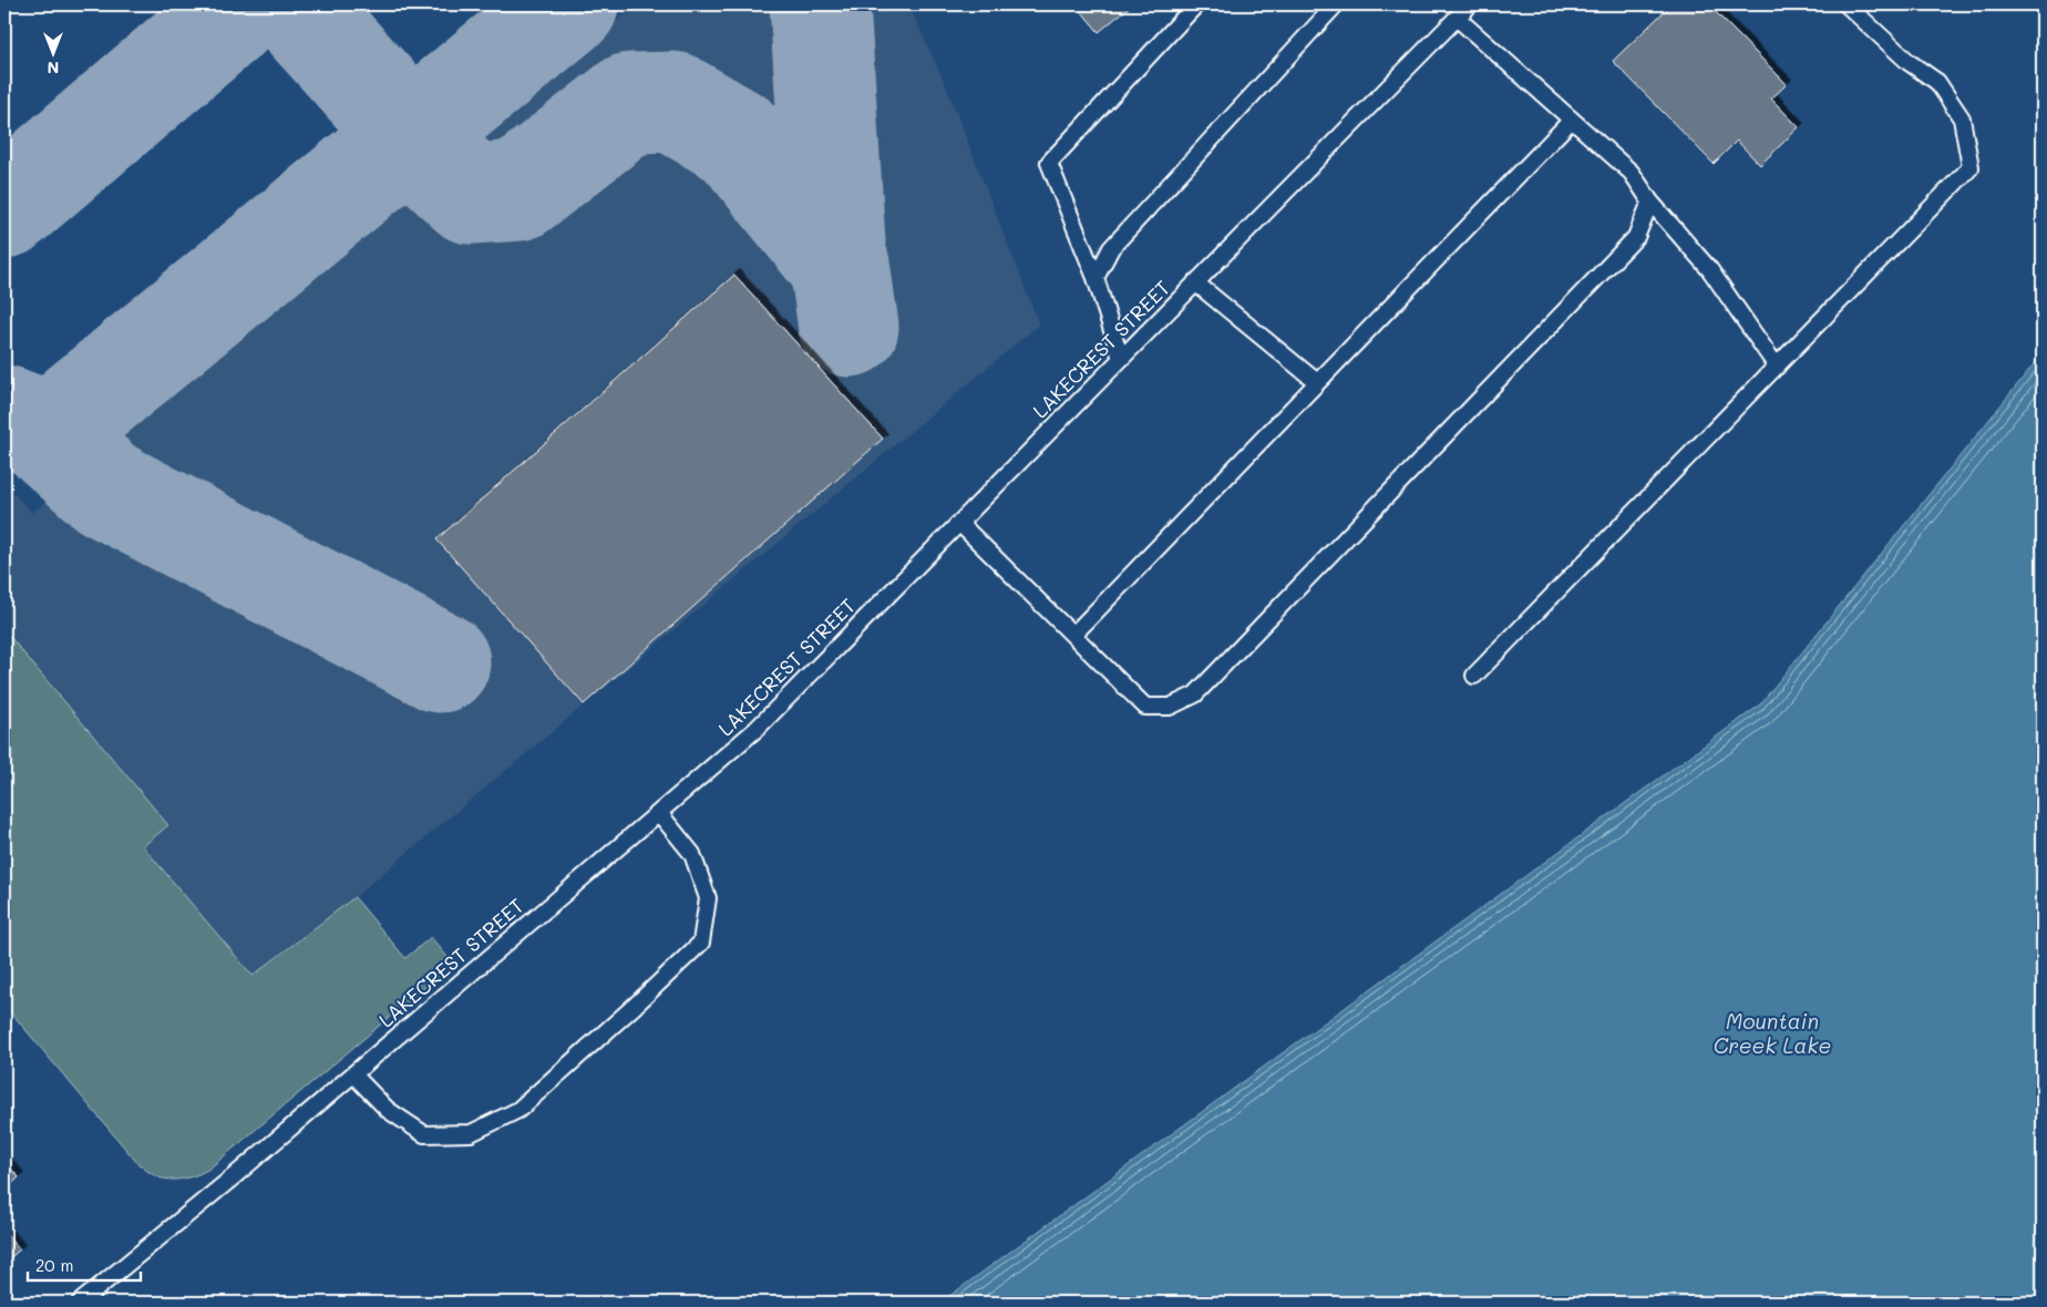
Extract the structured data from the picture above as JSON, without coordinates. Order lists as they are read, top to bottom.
{
  "streets": {
    "lane": ["LAKECREST STREET"]
  },
  "water": ["Mountain Creek Lake"],
  "scale_bar": "20 m",
  "north": "bottom"
}
